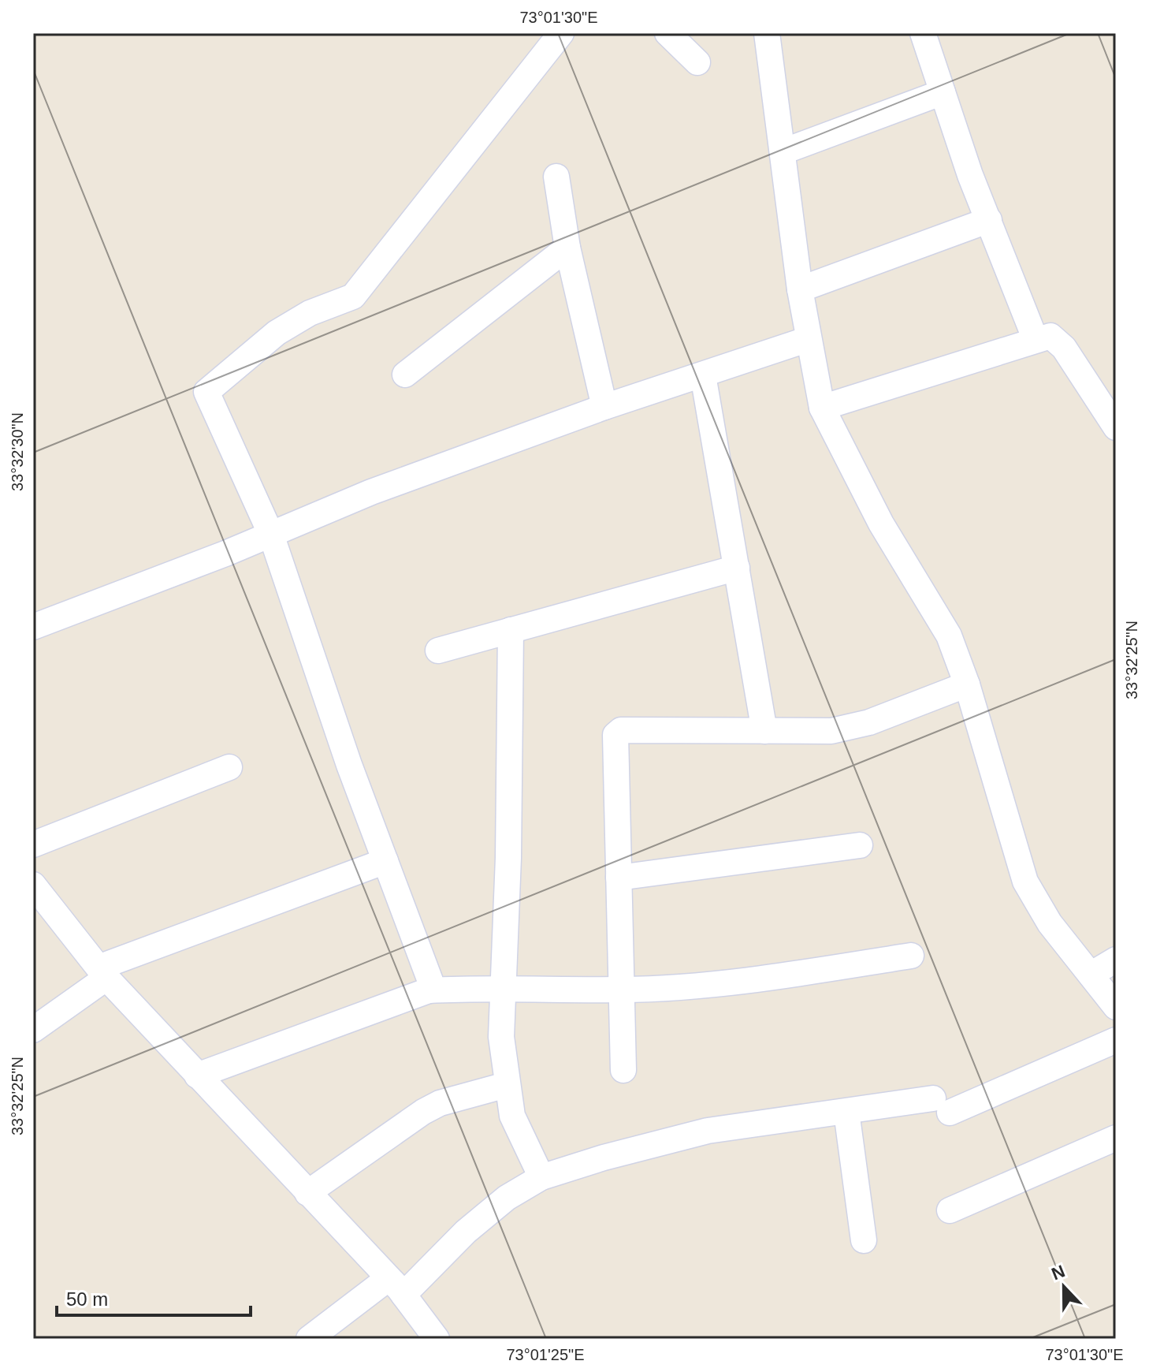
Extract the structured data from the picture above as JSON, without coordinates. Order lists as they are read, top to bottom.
{
  "scale_bar": "50 m",
  "north": "top",
  "coordinates": [
    "73°01'30\"E",
    "33°32'30\"N",
    "33°32'25\"N",
    "73°01'25\"E"
  ]
}
